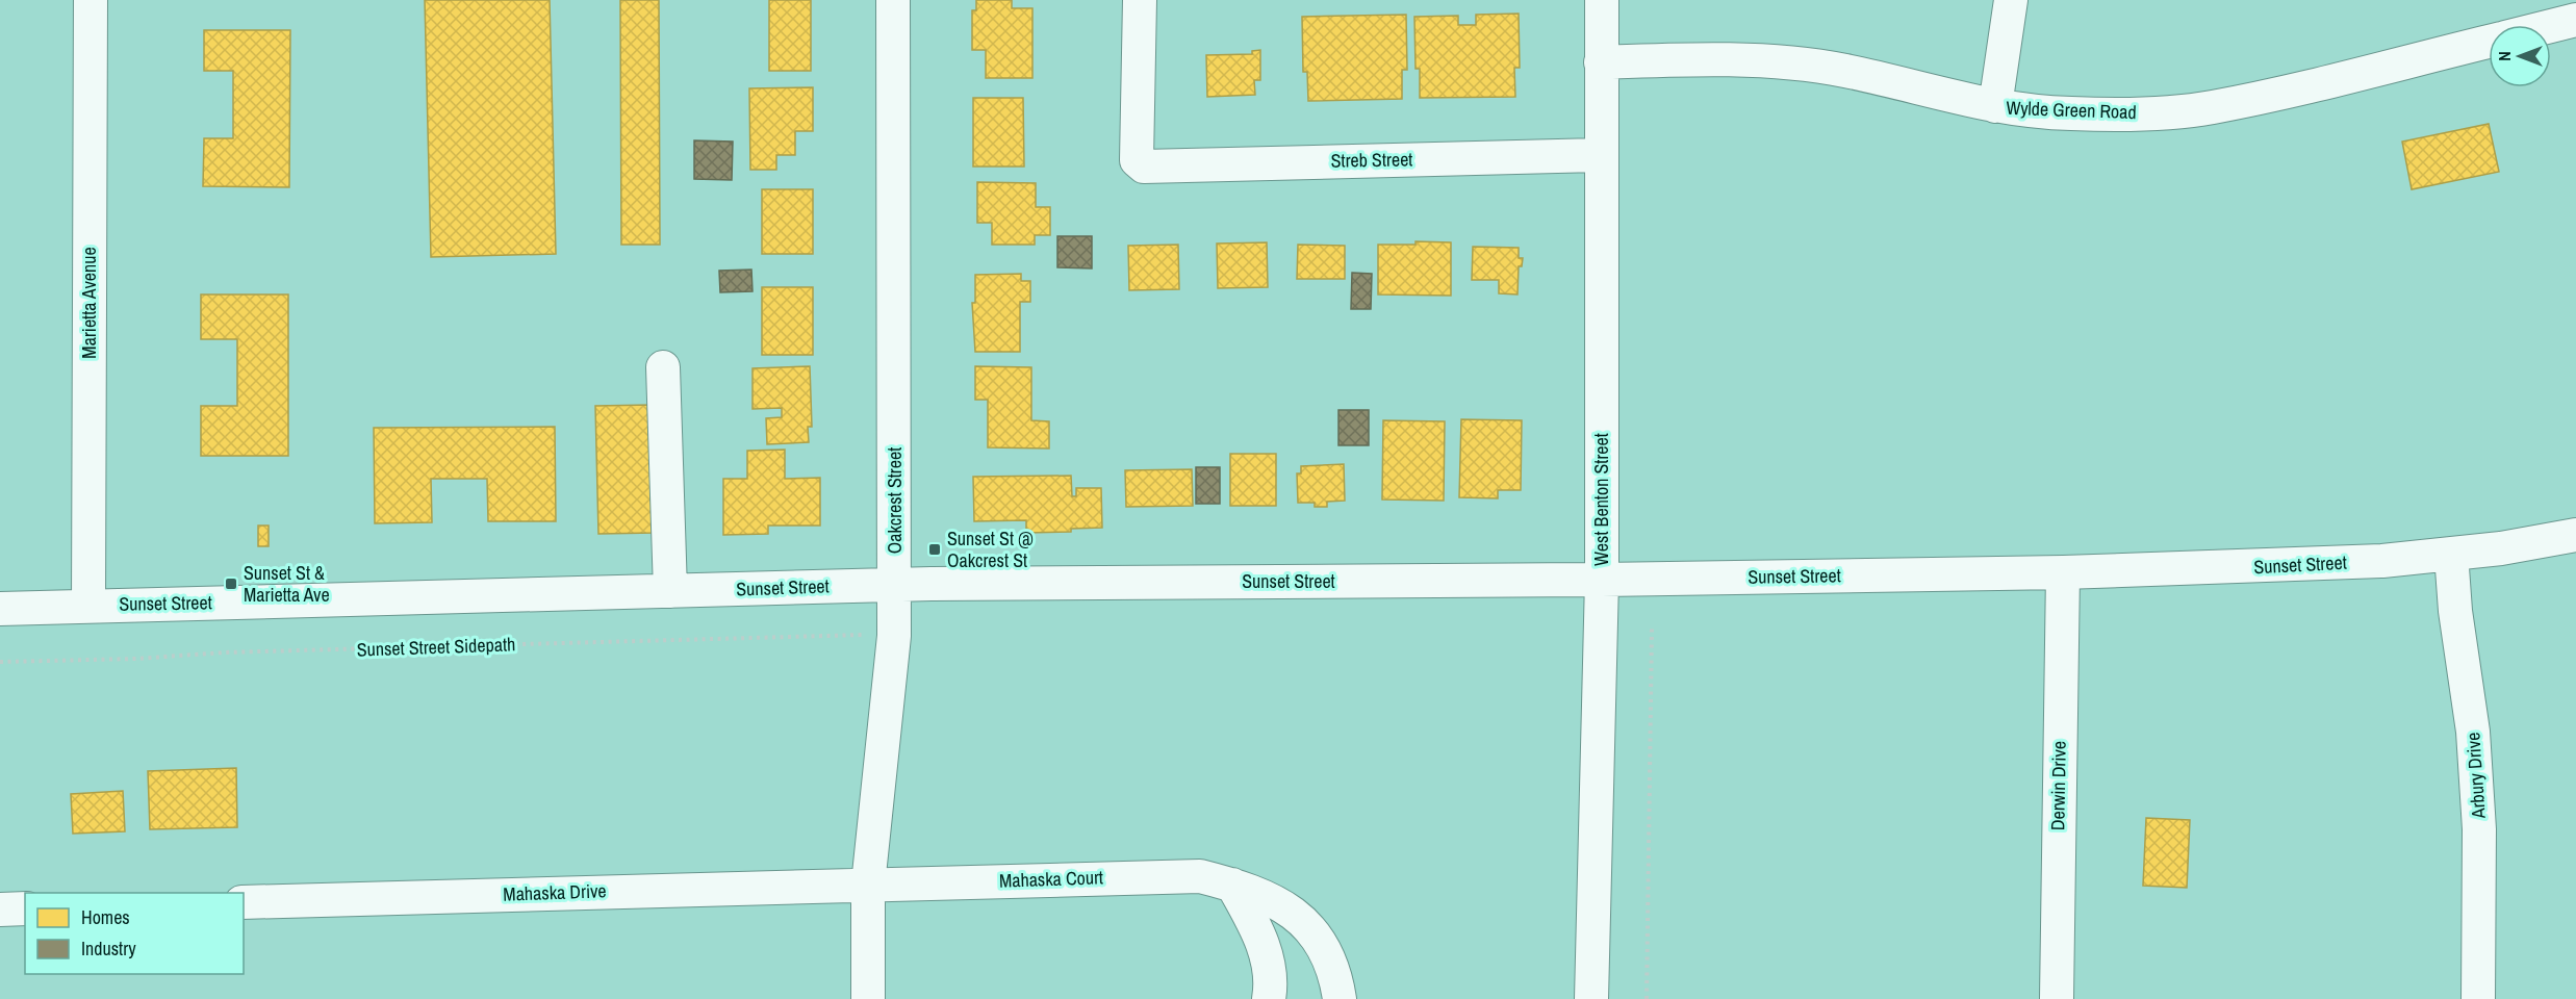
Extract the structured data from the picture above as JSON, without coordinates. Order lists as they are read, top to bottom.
{
  "streets": {
    "street": [
      "Wylde Green Road",
      "Streb Street",
      "Marietta Avenue",
      "West Benton Street",
      "Oakcrest Street",
      "Sunset Street",
      "Arbury Drive",
      "Derwin Drive",
      "Mahaska Court",
      "Mahaska Drive"
    ],
    "path": ["Sunset Street Sidepath"]
  },
  "crossings": [
    ["Wylde Green Road", "West Benton Street"],
    ["Streb Street", "West Benton Street"],
    ["Marietta Avenue", "Sunset Street"],
    ["West Benton Street", "Sunset Street"],
    ["Oakcrest Street", "Sunset Street"],
    ["Oakcrest Street", "Mahaska Court"],
    ["Oakcrest Street", "Mahaska Drive"],
    ["Sunset Street", "Arbury Drive"],
    ["Sunset Street", "Derwin Drive"],
    ["Mahaska Court", "Mahaska Drive"]
  ],
  "places": {
    "transit": ["Sunset St @ Oakcrest St", "Sunset St & Marietta Ave"]
  },
  "legend": ["Homes", "Industry"],
  "north": "left"
}
